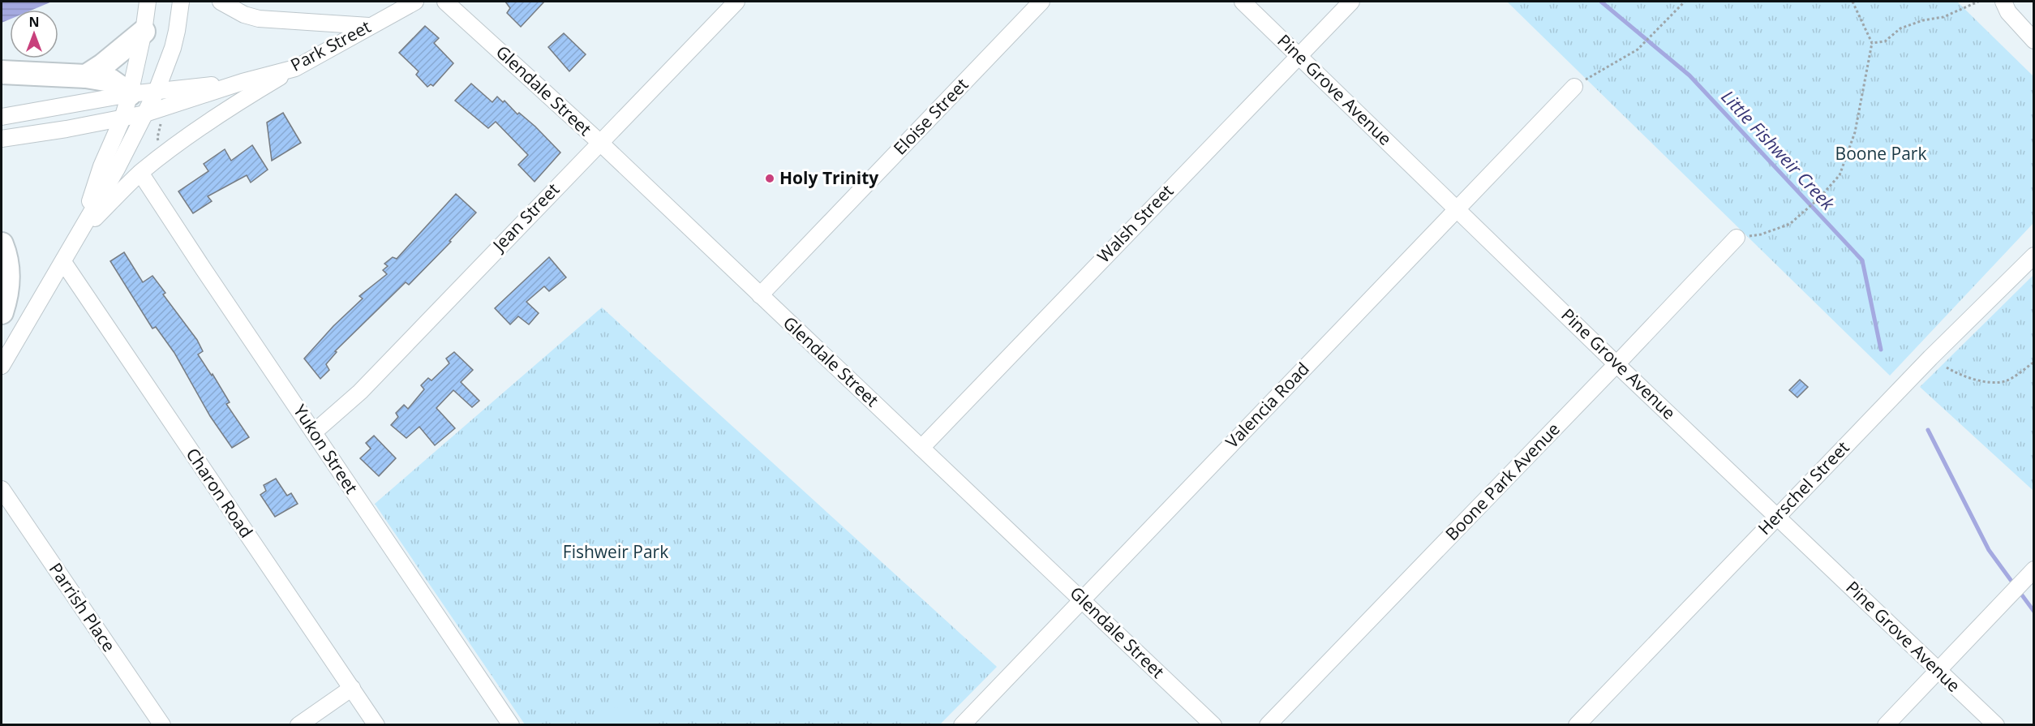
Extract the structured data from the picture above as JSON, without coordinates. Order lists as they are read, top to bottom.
{
  "streets": {
    "street": [
      "Park Street",
      "Pine Grove Avenue",
      "Glendale Street",
      "Eloise Street",
      "Jean Street",
      "Walsh Street",
      "Valencia Road",
      "Yukon Street",
      "Boone Park Avenue",
      "Herschel Street",
      "Charon Road",
      "Parrish Place"
    ]
  },
  "crossings": [
    ["Pine Grove Avenue", "Walsh Street"],
    ["Pine Grove Avenue", "Valencia Road"],
    ["Pine Grove Avenue", "Boone Park Avenue"],
    ["Pine Grove Avenue", "Herschel Street"],
    ["Glendale Street", "Eloise Street"],
    ["Glendale Street", "Jean Street"],
    ["Glendale Street", "Walsh Street"],
    ["Glendale Street", "Valencia Road"],
    ["Jean Street", "Yukon Street"]
  ],
  "water": ["Little Fishweir Creek"],
  "parks": ["Boone Park", "Fishweir Park"],
  "places": ["Holy Trinity"],
  "north": "top"
}
